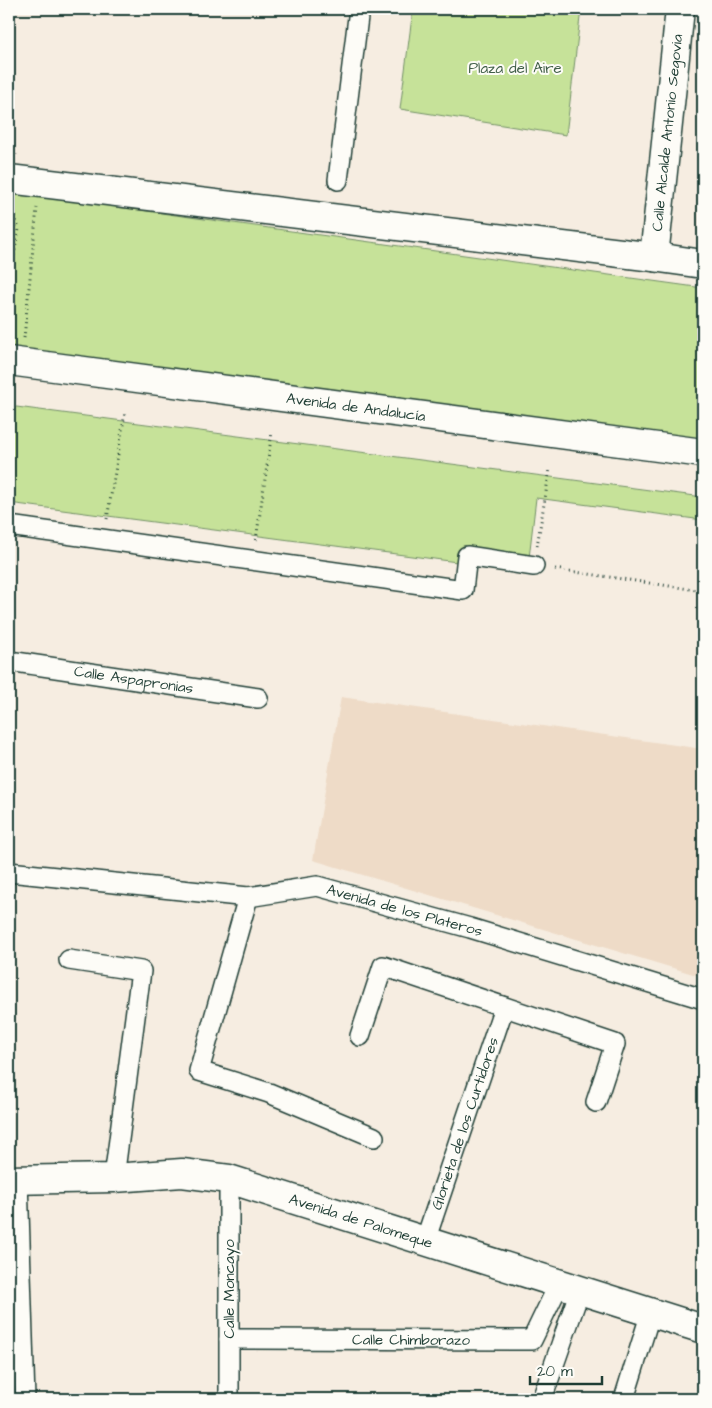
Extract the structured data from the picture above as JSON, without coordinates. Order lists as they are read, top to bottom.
{
  "streets": {
    "main road": ["Calle Alcalde Antonio Segovia", "Avenida de Andalucía", "Avenida de Palomeque"],
    "street": [
      "Calle Aspapronias",
      "Avenida de los Plateros",
      "Glorieta de los Curtidores",
      "Calle Moncayo",
      "Calle Chimborazo"
    ]
  },
  "crossings": [
    ["Glorieta de los Curtidores", "Avenida de Palomeque"],
    ["Avenida de Palomeque", "Calle Moncayo"],
    ["Avenida de Palomeque", "Calle Chimborazo"],
    ["Calle Moncayo", "Calle Chimborazo"]
  ],
  "parks": ["Plaza del Aire"],
  "scale_bar": "20 m"
}
